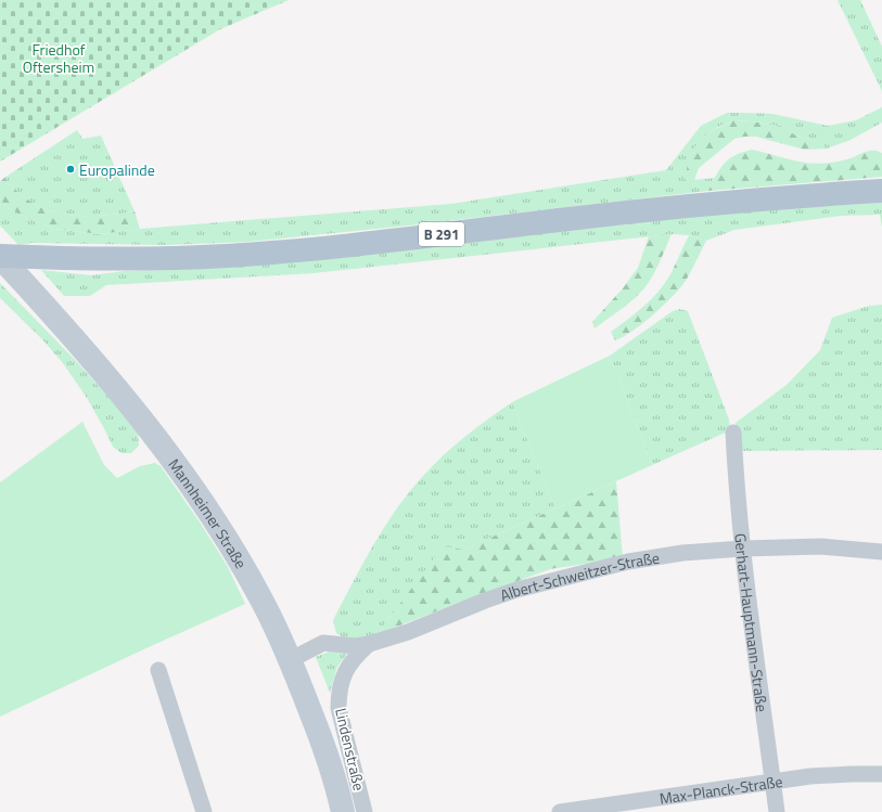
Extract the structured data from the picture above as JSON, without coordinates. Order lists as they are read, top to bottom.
{
  "streets": {
    "main road": ["B 291"],
    "street": [
      "Mannheimer Straße",
      "Albert-Schweitzer-Straße",
      "Gerhart-Hauptmann-Straße",
      "Lindenstraße",
      "Max-Planck-Straße"
    ]
  },
  "crossings": [
    ["B 291", "Mannheimer Straße"],
    ["Mannheimer Straße", "Albert-Schweitzer-Straße"],
    ["Albert-Schweitzer-Straße", "Gerhart-Hauptmann-Straße"],
    ["Albert-Schweitzer-Straße", "Lindenstraße"],
    ["Gerhart-Hauptmann-Straße", "Max-Planck-Straße"]
  ],
  "parks": ["Friedhof Oftersheim"],
  "places": ["Europalinde"]
}
